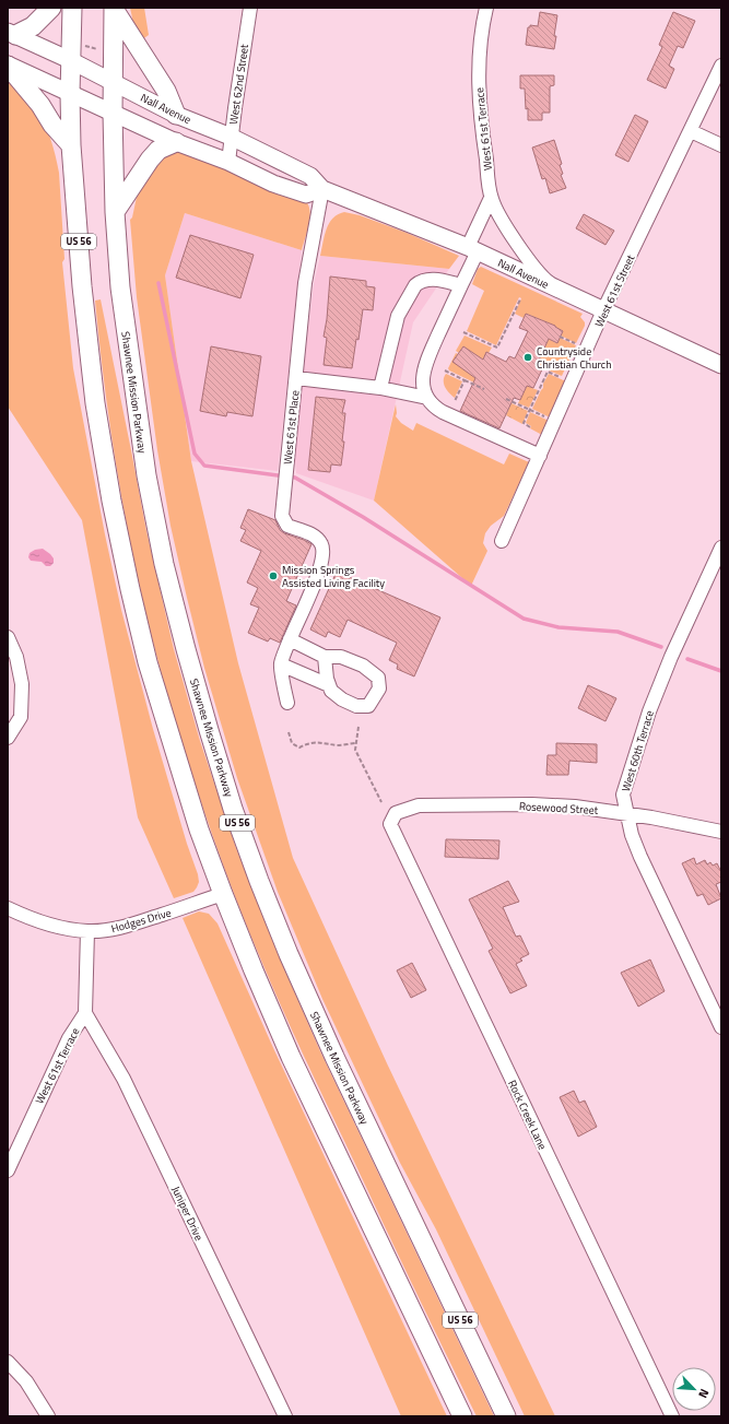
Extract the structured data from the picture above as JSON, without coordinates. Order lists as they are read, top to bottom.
{
  "streets": {
    "highway": ["US 56", "Shawnee Mission Parkway"],
    "main road": ["Nall Avenue"],
    "street": [
      "West 62nd Street",
      "West 61st Terrace",
      "West 61st Street",
      "West 61st Place",
      "West 60th Terrace",
      "Rosewood Street",
      "Hodges Drive",
      "Rock Creek Lane",
      "Juniper Drive"
    ]
  },
  "crossings": [
    ["West 62nd Street", "Nall Avenue"],
    ["Nall Avenue", "US 56"],
    ["Nall Avenue", "West 61st Street"],
    ["Nall Avenue", "Shawnee Mission Parkway"],
    ["Nall Avenue", "West 61st Place"],
    ["West 61st Terrace", "Juniper Drive"],
    ["US 56", "Hodges Drive"],
    ["West 60th Terrace", "Rosewood Street"],
    ["Rosewood Street", "Rock Creek Lane"]
  ],
  "places": ["Countryside Christian Church", "Mission Springs Assisted Living Facility"],
  "north": "bottom right"
}
